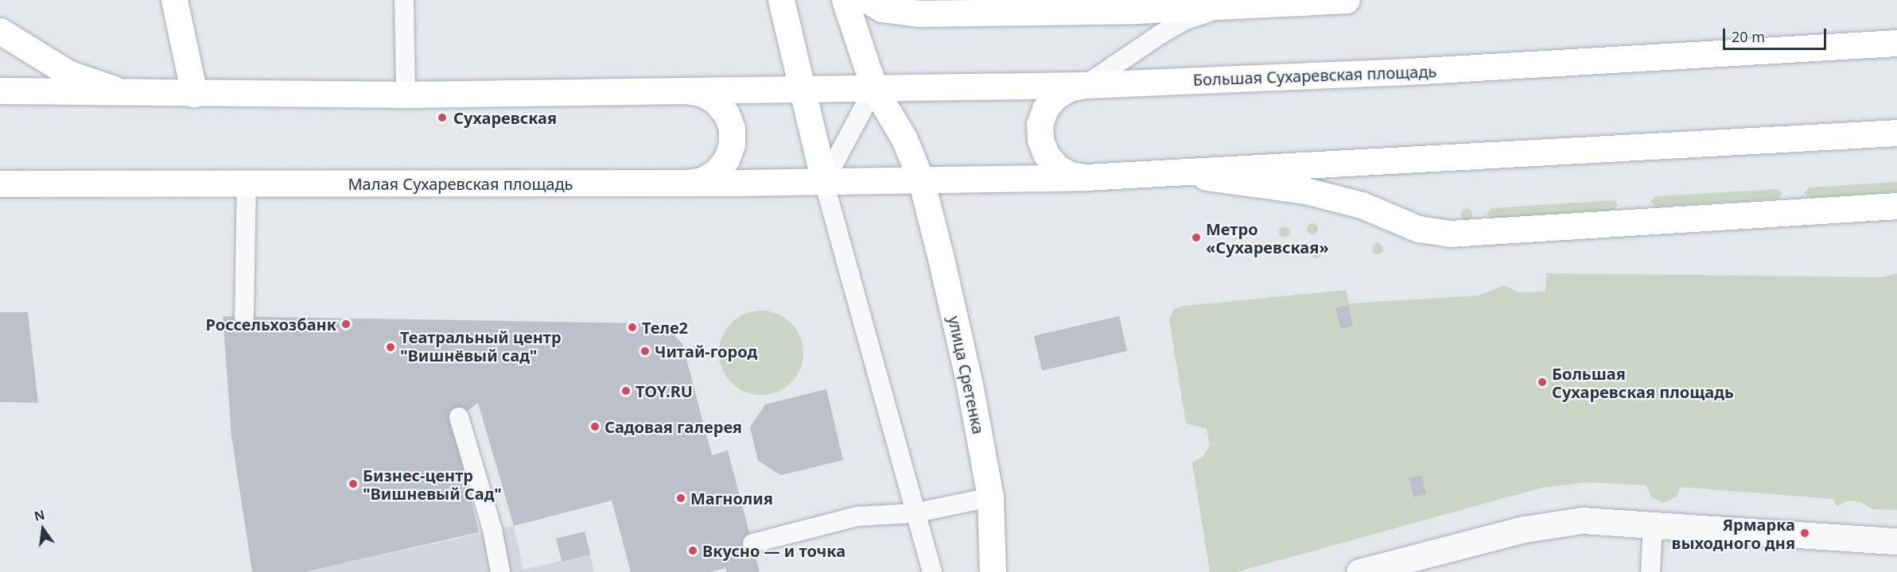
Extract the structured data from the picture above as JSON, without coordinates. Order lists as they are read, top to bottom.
{
  "streets": {
    "main road": ["Большая Сухаревская площадь", "Малая Сухаревская площадь", "улица Сретенка"]
  },
  "crossings": [
    ["Большая Сухаревская площадь", "улица Сретенка"],
    ["Малая Сухаревская площадь", "улица Сретенка"]
  ],
  "places": [
    "Сухаревская",
    "Метро «Сухаревская»",
    "Россельхозбанк",
    "Теле2",
    "Театральный центр \"Вишнёвый сад\"",
    "Читай-город",
    "Большая Сухаревская площадь",
    "TOY.RU",
    "Садовая галерея",
    "Бизнес-центр \"Вишневый Сад\"",
    "Магнолия",
    "Ярмарка выходного дня",
    "Вкусно — и точка"
  ],
  "scale_bar": "20 m",
  "north": "top"
}
